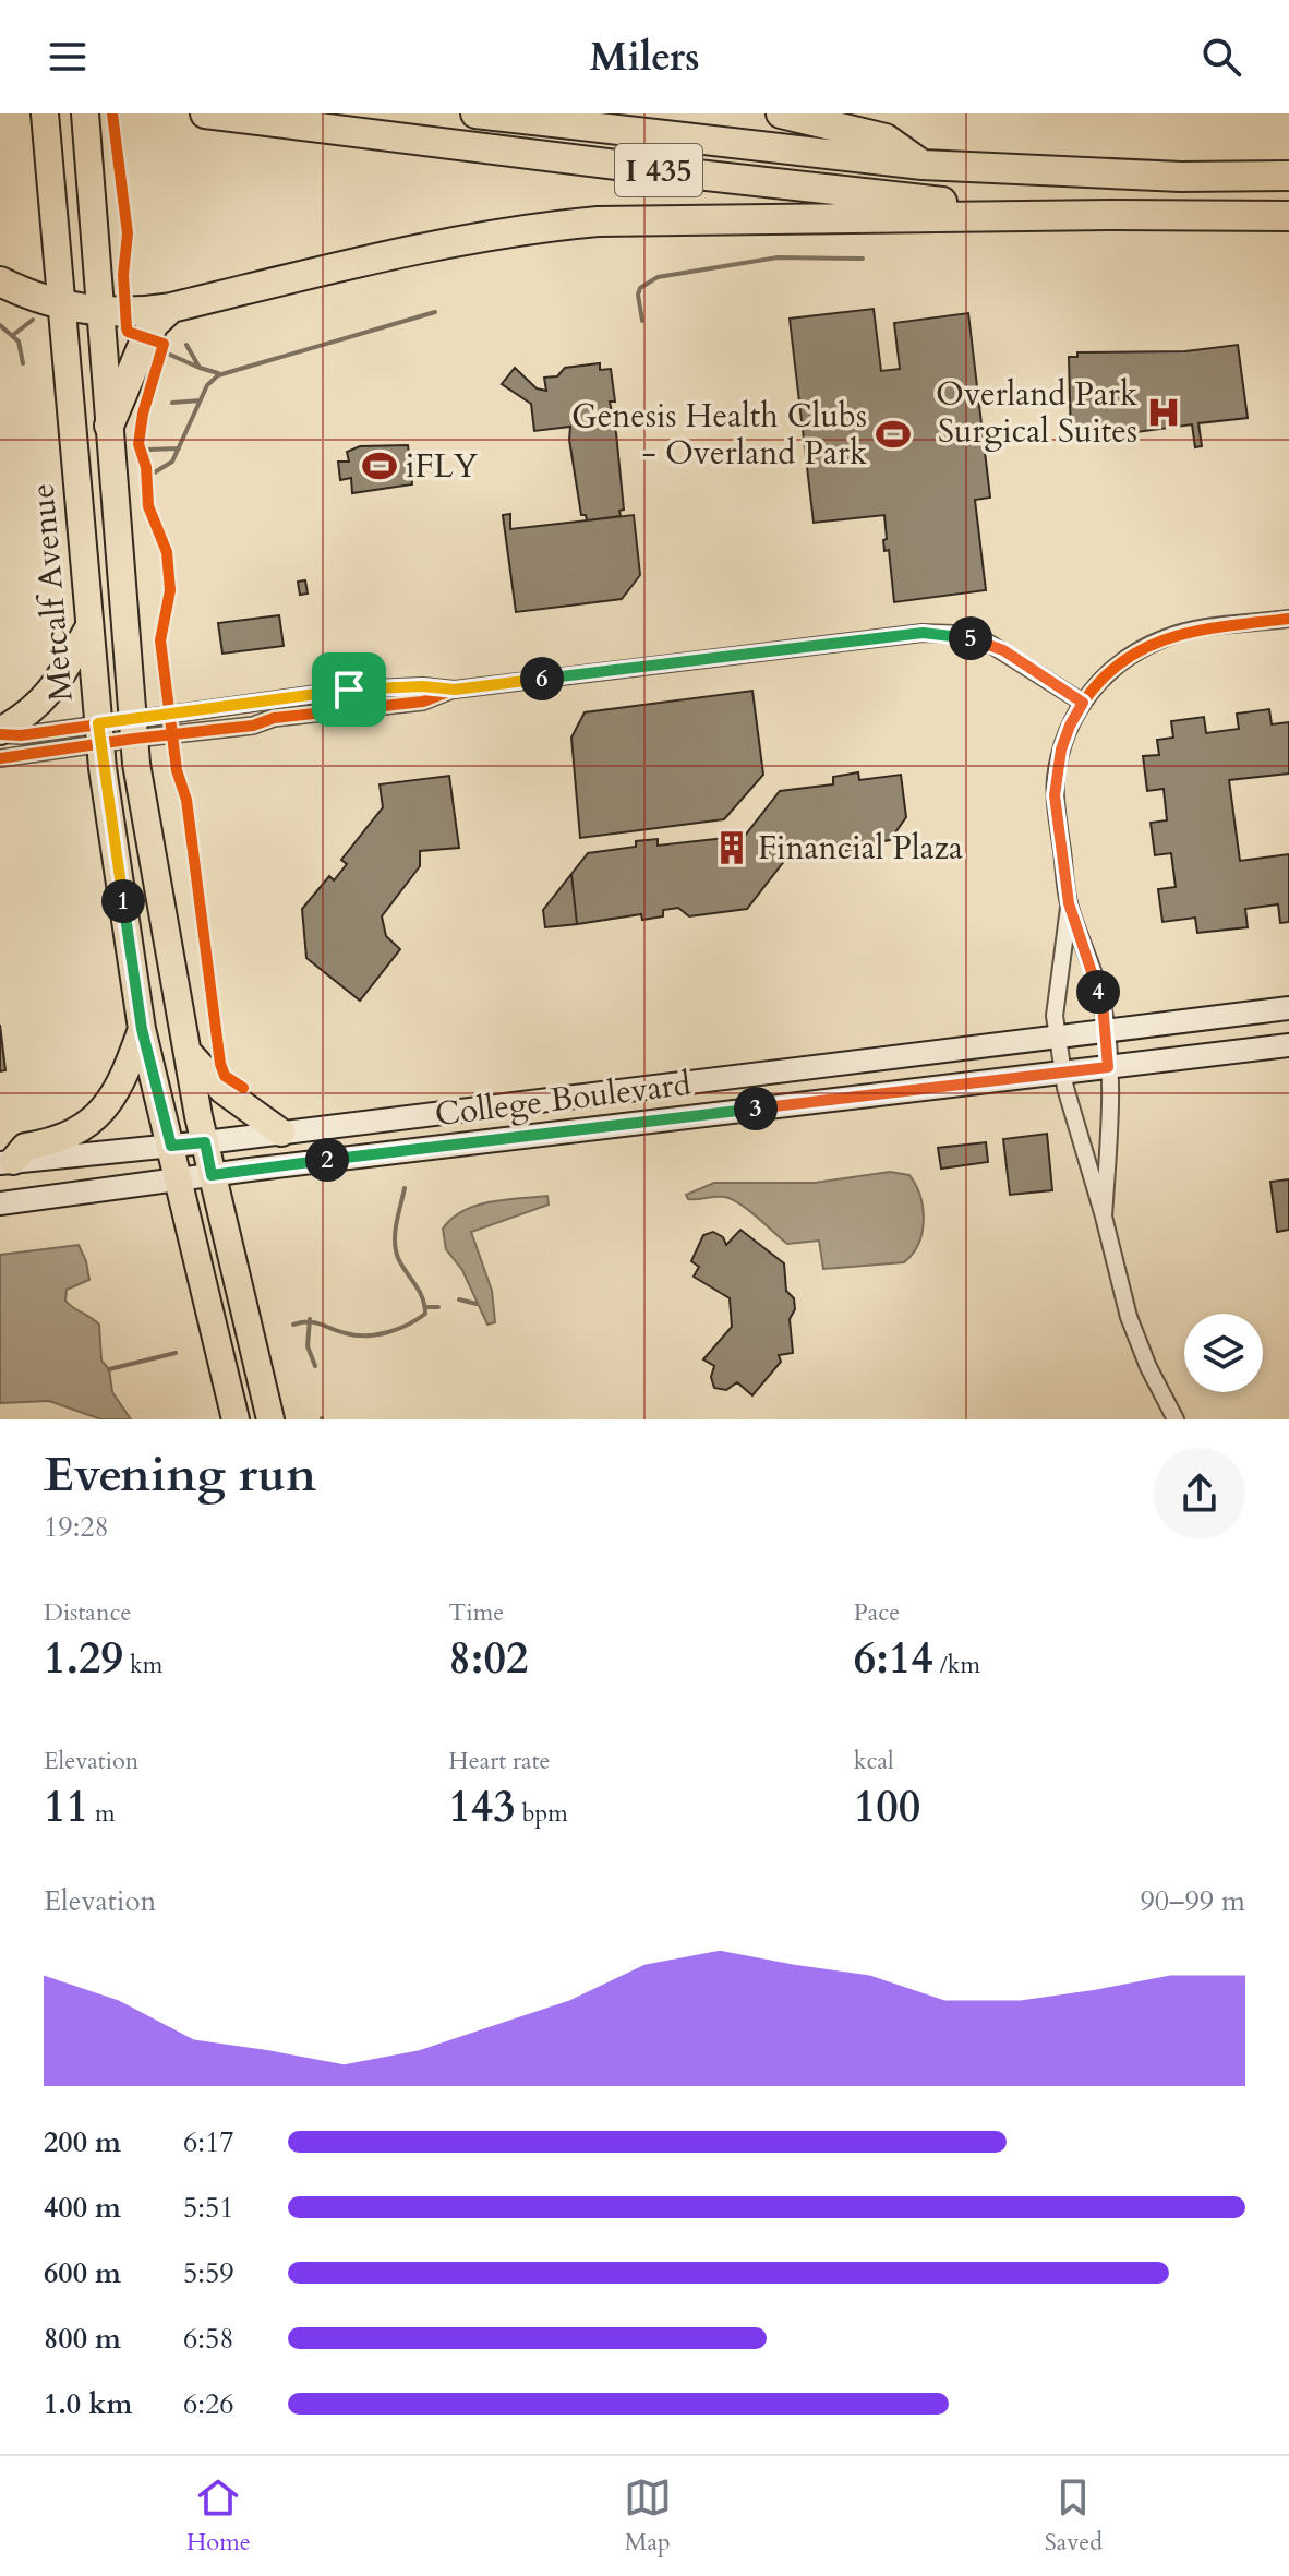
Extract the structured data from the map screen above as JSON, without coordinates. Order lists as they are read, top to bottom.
{
  "streets": {
    "highway": ["I 435"],
    "main road": ["Metcalf Avenue", "College Boulevard"]
  },
  "crossings": [
    ["Metcalf Avenue", "College Boulevard"]
  ],
  "places": {
    "hospital": ["Overland Park Surgical Suites"],
    "sports": ["Genesis Health Clubs - Overland Park", "iFLY"],
    "building": ["Financial Plaza"]
  },
  "page": {
    "header": "Milers",
    "pins": [
      "5",
      "6",
      "1",
      "4",
      "3",
      "2"
    ],
    "heading": ["Evening run", "19:28"],
    "stats": [
      ["Distance", "1.29 km"],
      ["Time", "8:02"],
      ["Pace", "6:14 /km"],
      ["Elevation", "11 m"],
      ["Heart rate", "143 bpm"],
      ["kcal", "100"]
    ],
    "chart": ["Elevation", "90–99 m"],
    "list": [
      {
        "name": "200 m",
        "note": "6:17"
      },
      {
        "name": "400 m",
        "note": "5:51"
      },
      {
        "name": "600 m",
        "note": "5:59"
      },
      {
        "name": "800 m",
        "note": "6:58"
      },
      {
        "name": "1.0 km",
        "note": "6:26"
      }
    ],
    "tabs": ["Home", "Map", "Saved"]
  }
}
